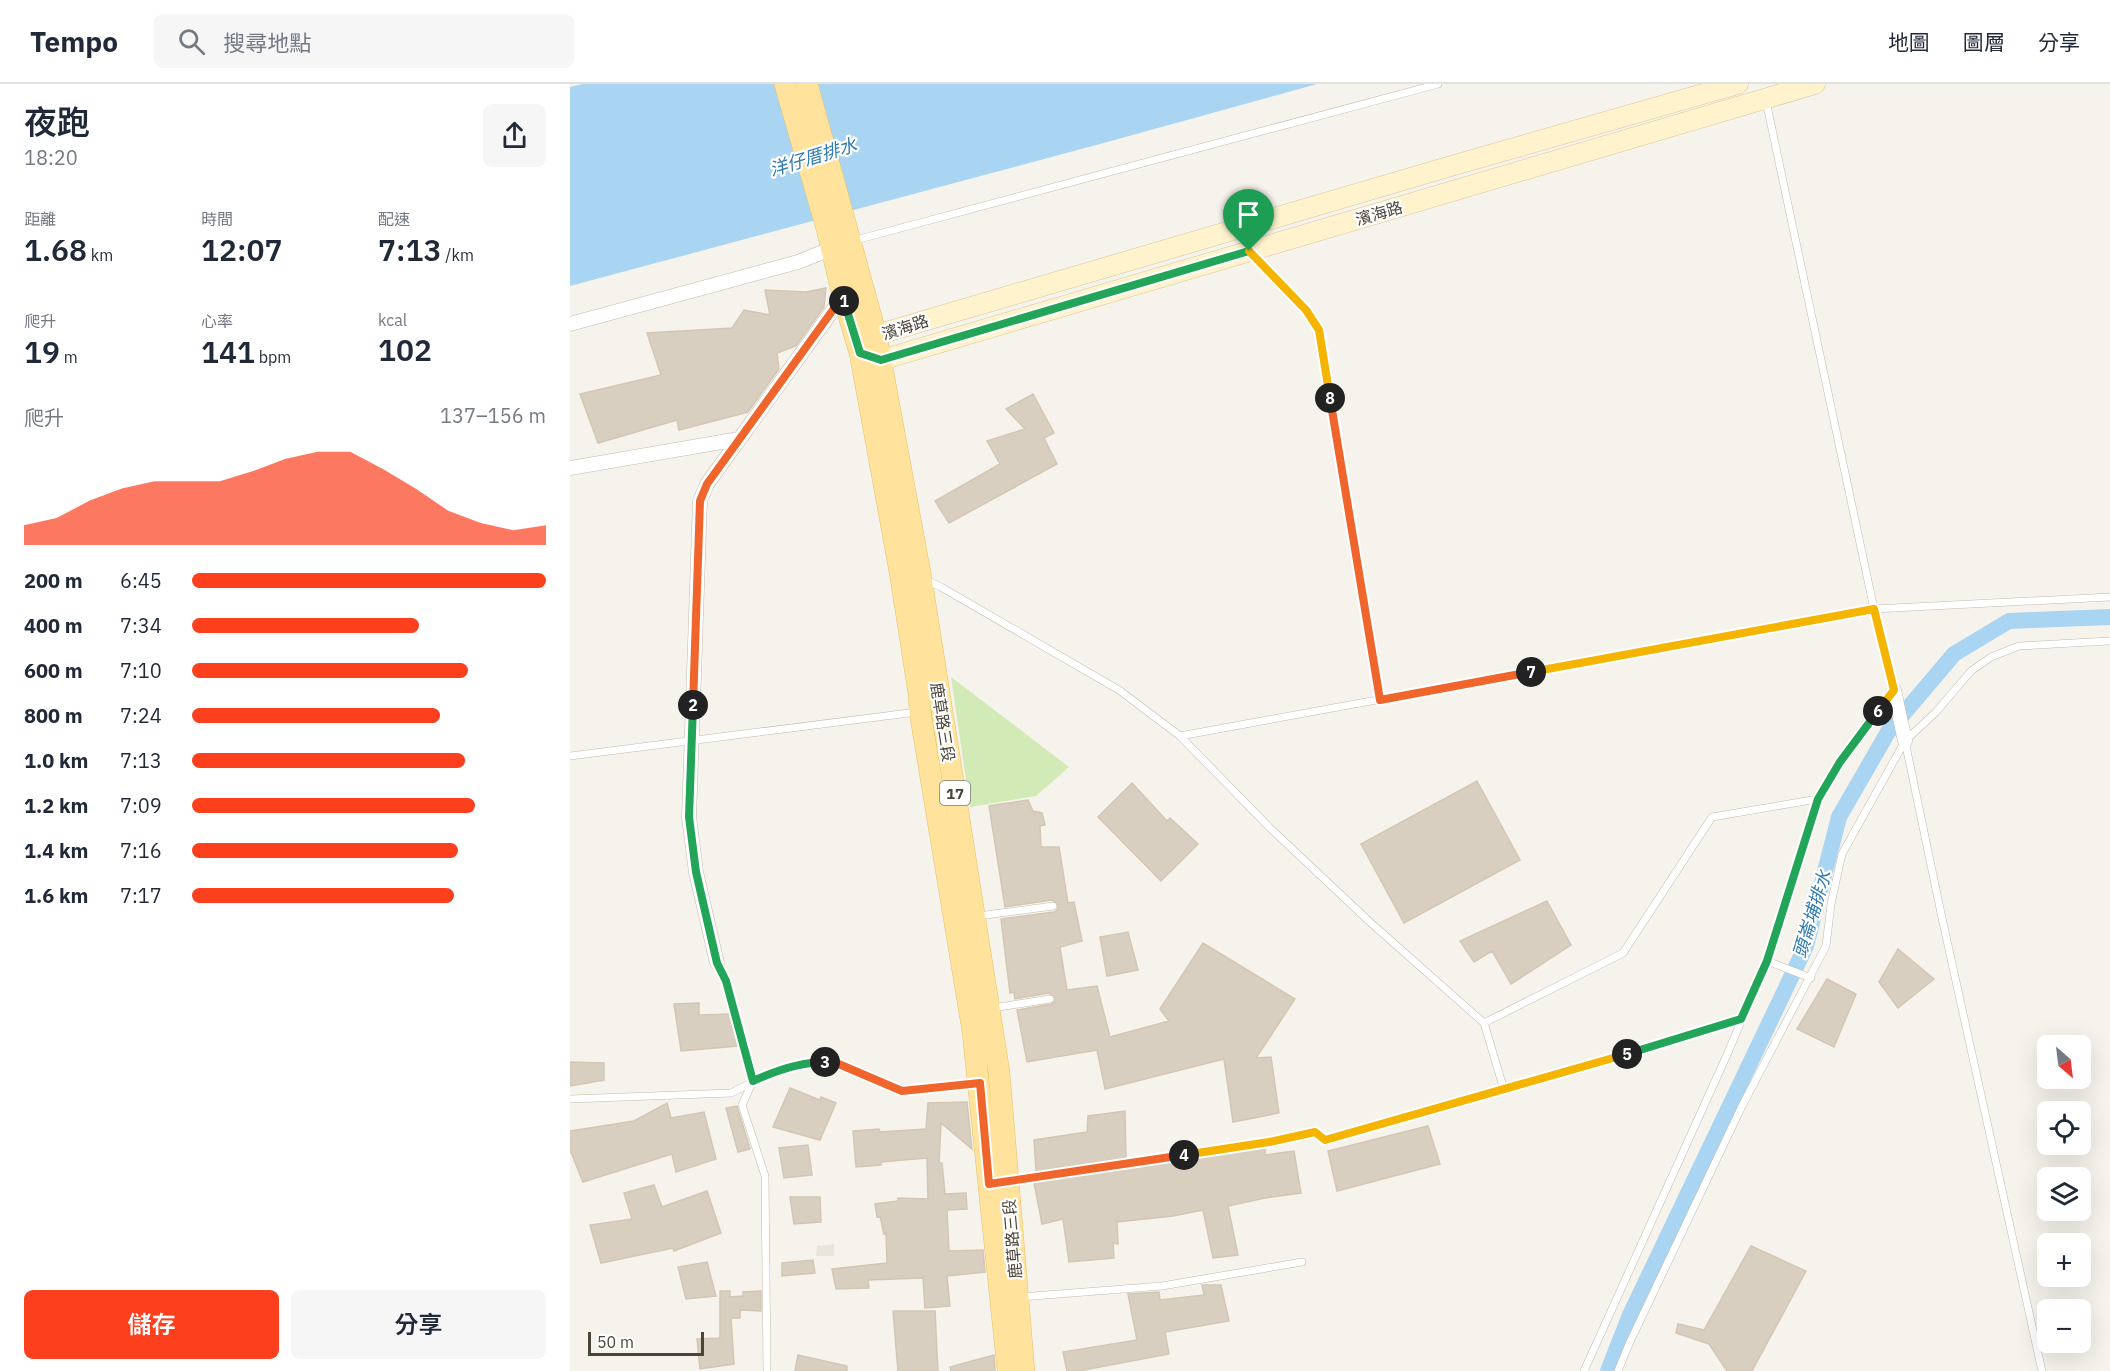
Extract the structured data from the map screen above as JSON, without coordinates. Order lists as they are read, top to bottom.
{
  "streets": {
    "main road": ["鹿草路三段", "17"],
    "street": ["濱海路"]
  },
  "crossings": [
    ["濱海路", "鹿草路三段"],
    ["鹿草路三段", "17"]
  ],
  "water": ["洋仔厝排水", "頭崙埔排水"],
  "scale_bar": "50 m",
  "north": "bottom right",
  "page": {
    "header": "Tempo",
    "search": "搜尋地點",
    "nav": ["地圖", "圖層", "分享"],
    "heading": ["夜跑", "18:20"],
    "stats": [
      ["距離", "1.68 km"],
      ["時間", "12:07"],
      ["配速", "7:13 /km"],
      ["爬升", "19 m"],
      ["心率", "141 bpm"],
      ["kcal", "102"]
    ],
    "pins": [
      "1",
      "8",
      "7",
      "2",
      "6",
      "5",
      "3",
      "4"
    ],
    "chart": ["爬升", "137–156 m"],
    "list": [
      {
        "name": "200 m",
        "note": "6:45"
      },
      {
        "name": "400 m",
        "note": "7:34"
      },
      {
        "name": "600 m",
        "note": "7:10"
      },
      {
        "name": "800 m",
        "note": "7:24"
      },
      {
        "name": "1.0 km",
        "note": "7:13"
      },
      {
        "name": "1.2 km",
        "note": "7:09"
      },
      {
        "name": "1.4 km",
        "note": "7:16"
      },
      {
        "name": "1.6 km",
        "note": "7:17"
      }
    ],
    "map_buttons": ["+", "−"],
    "buttons": ["儲存", "分享"],
    "scale": "50 m"
  }
}
